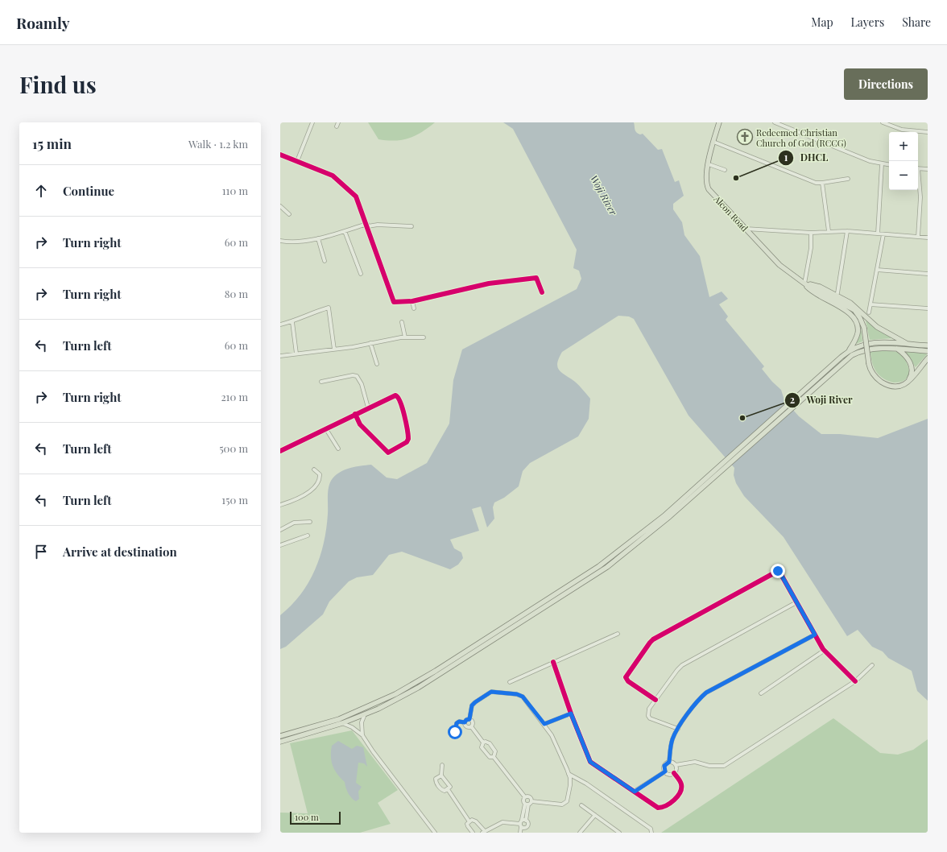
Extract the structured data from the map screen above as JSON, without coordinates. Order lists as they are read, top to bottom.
{
  "streets": {
    "main road": ["Alcon Road"]
  },
  "water": ["Woji River"],
  "places": {
    "church": ["Redeemed Christian Church of God (RCCG)"],
    "other": ["DHCL", "Woji River"]
  },
  "scale_bar": "100 m",
  "page": {
    "header": "Roamly",
    "nav": ["Map", "Layers", "Share"],
    "buttons": "Directions",
    "title": "Find us",
    "heading": ["15 min", "Walk · 1.2 km"],
    "map_buttons": ["+", "−"],
    "list": [
      ["Continue", "110 m"],
      ["Turn right", "60 m"],
      ["Turn right", "80 m"],
      ["Turn left", "60 m"],
      ["Turn right", "210 m"],
      ["Turn left", "500 m"],
      ["Turn left", "150 m"],
      "Arrive at destination"
    ],
    "scale": "100 m"
  }
}
